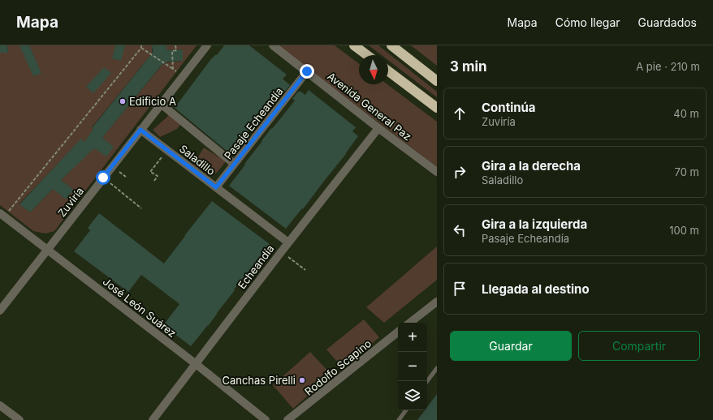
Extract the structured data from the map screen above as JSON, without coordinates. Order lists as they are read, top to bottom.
{
  "streets": {
    "street": [
      "Avenida General Paz",
      "Pasaje Echeandía",
      "Saladillo",
      "Zuviría",
      "Echeandía",
      "José León Suárez",
      "Rodolfo Scapino"
    ]
  },
  "crossings": [
    ["Avenida General Paz", "Pasaje Echeandía"],
    ["Avenida General Paz", "Echeandía"],
    ["Pasaje Echeandía", "Saladillo"],
    ["Saladillo", "Zuviría"],
    ["Saladillo", "Echeandía"],
    ["Zuviría", "José León Suárez"],
    ["Echeandía", "José León Suárez"]
  ],
  "places": ["Edificio A", "Canchas Pirelli"],
  "north": "bottom",
  "page": {
    "header": "Mapa",
    "nav": ["Mapa", "Cómo llegar", "Guardados"],
    "heading": ["3 min", "A pie · 210 m"],
    "list": [
      ["Continúa", "Zuviría", "40 m"],
      ["Gira a la derecha", "Saladillo", "70 m"],
      ["Gira a la izquierda", "Pasaje Echeandía", "100 m"],
      "Llegada al destino"
    ],
    "buttons": ["Guardar", "Compartir"],
    "map_buttons": ["+", "−"]
  }
}
